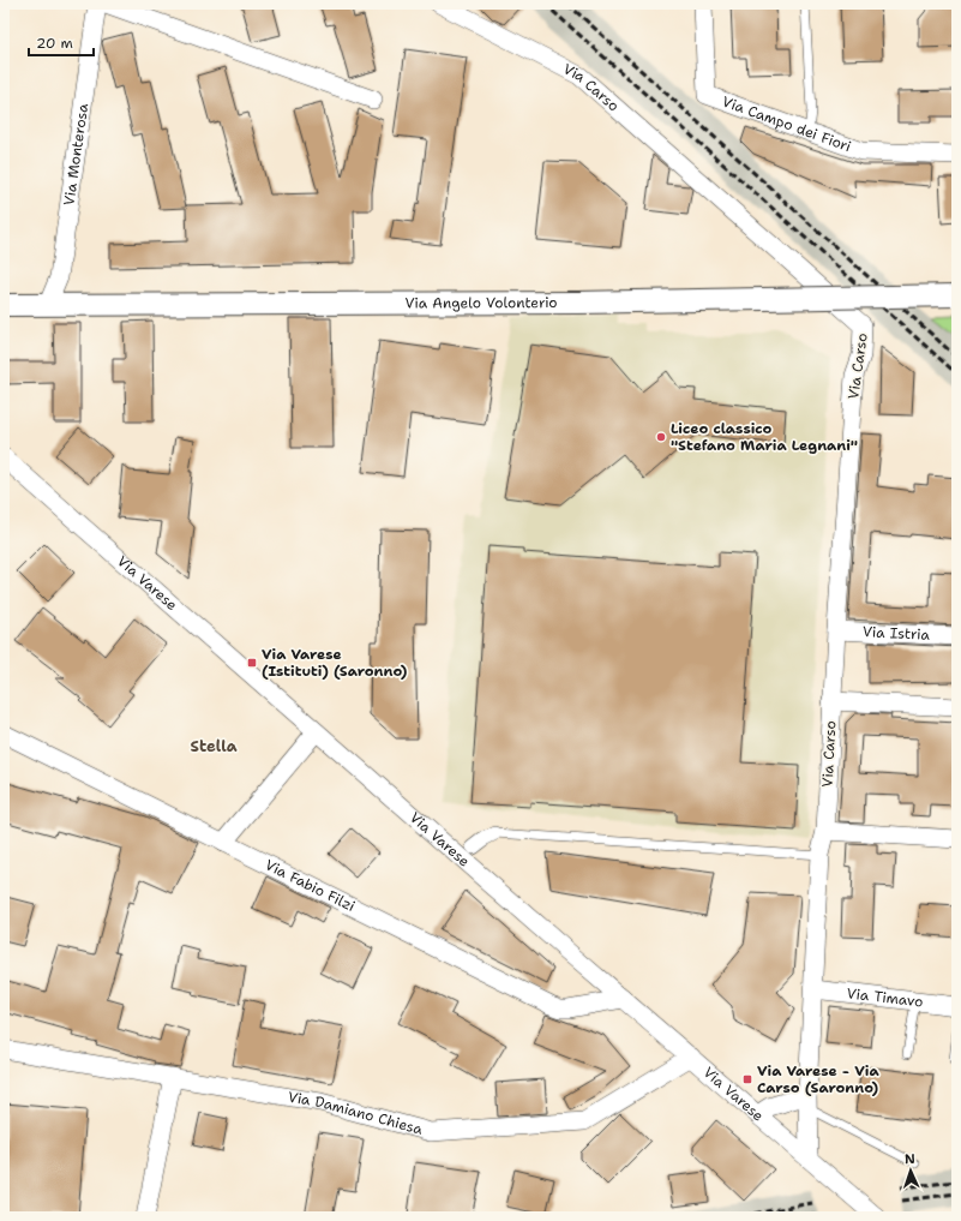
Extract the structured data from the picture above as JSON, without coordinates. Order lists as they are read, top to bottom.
{
  "streets": {
    "street": [
      "Via Carso",
      "Via Campo dei Fiori",
      "Via Monterosa",
      "Via Angelo Volonterio",
      "Via Varese",
      "Via Istria",
      "Via Fabio Filzi",
      "Via Timavo",
      "Via Damiano Chiesa"
    ]
  },
  "crossings": [
    ["Via Carso", "Via Varese"],
    ["Via Carso", "Via Istria"],
    ["Via Carso", "Via Timavo"],
    ["Via Monterosa", "Via Angelo Volonterio"],
    ["Via Varese", "Via Fabio Filzi"],
    ["Via Varese", "Via Damiano Chiesa"]
  ],
  "districts": ["Stella"],
  "places": {
    "other": ["Liceo classico \"Stefano Maria Legnani\""],
    "transit": ["Via Varese (Istituti) (Saronno)", "Via Varese - Via Carso (Saronno)"]
  },
  "scale_bar": "20 m",
  "north": "top"
}
